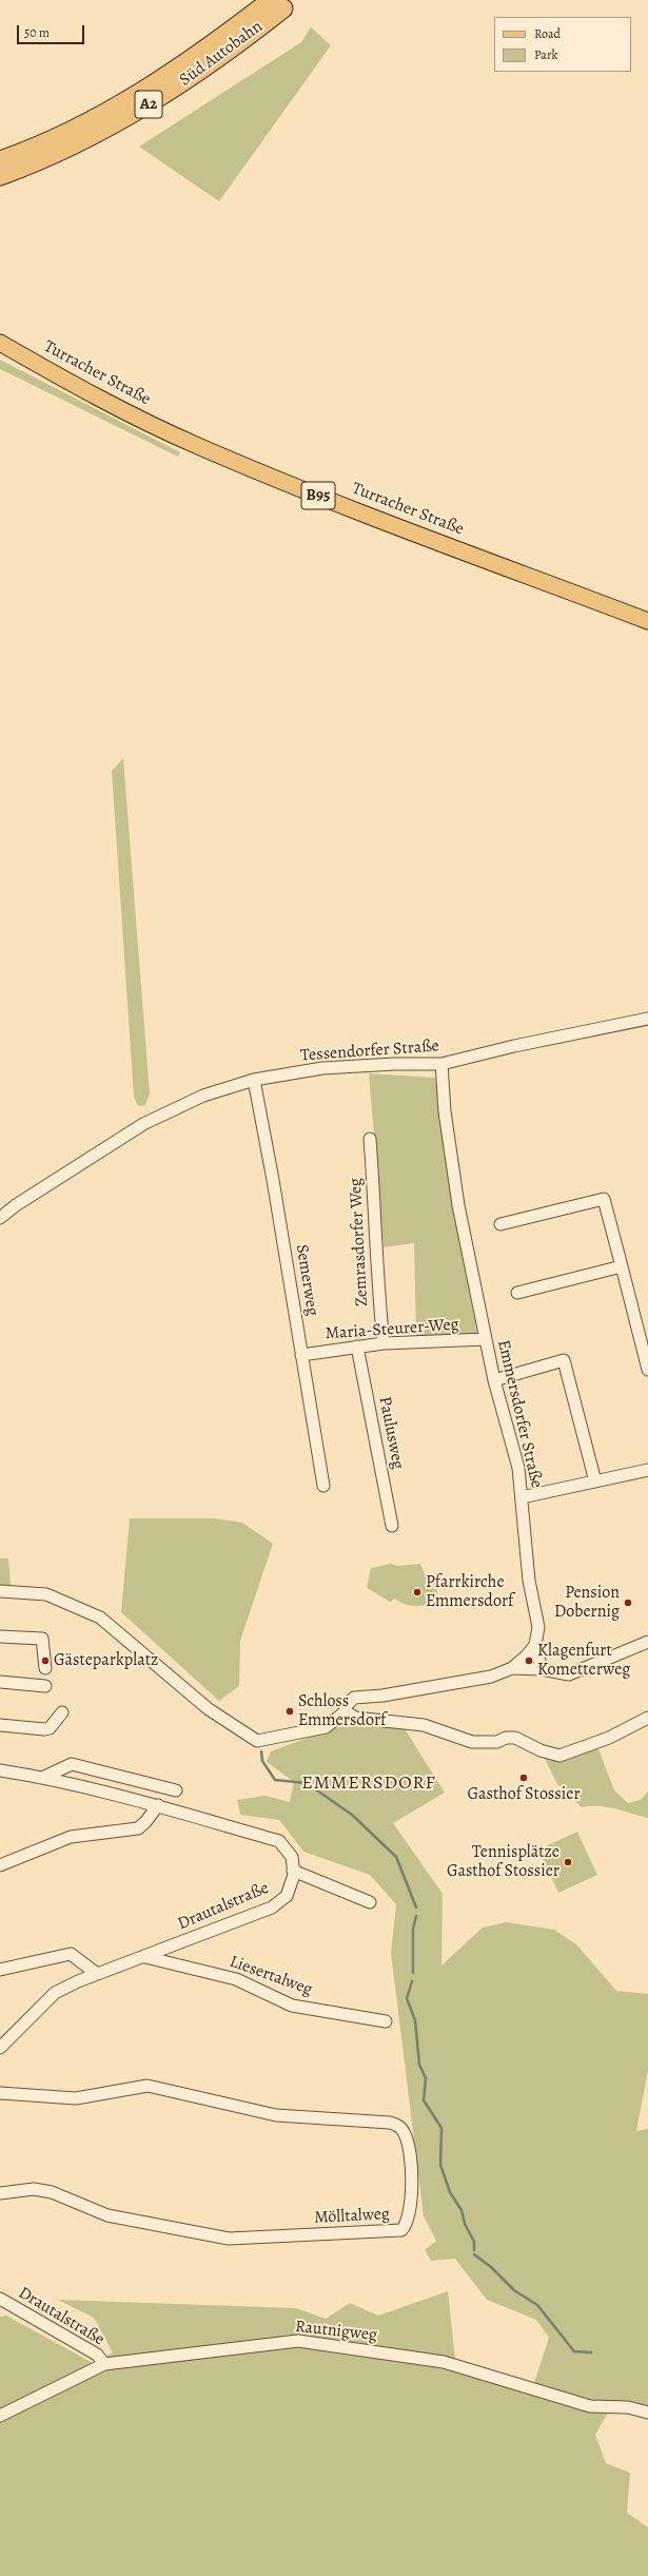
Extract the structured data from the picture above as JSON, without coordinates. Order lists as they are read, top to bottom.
{
  "streets": {
    "highway": ["Süd Autobahn", "A2"],
    "main road": ["Turracher Straße", "B95"],
    "street": [
      "Tessendorfer Straße",
      "Zemrasdorfer Weg",
      "Semerweg",
      "Maria-Steurer-Weg",
      "Emmersdorfer Straße",
      "Paulusweg",
      "Drautalstraße",
      "Liesertalweg",
      "Mölltalweg",
      "Rautnigweg"
    ]
  },
  "crossings": [
    ["Tessendorfer Straße", "Semerweg"],
    ["Tessendorfer Straße", "Emmersdorfer Straße"],
    ["Zemrasdorfer Weg", "Maria-Steurer-Weg"],
    ["Semerweg", "Maria-Steurer-Weg"],
    ["Maria-Steurer-Weg", "Emmersdorfer Straße"],
    ["Maria-Steurer-Weg", "Paulusweg"],
    ["Drautalstraße", "Liesertalweg"],
    ["Drautalstraße", "Rautnigweg"]
  ],
  "districts": ["EMMERSDORF"],
  "places": [
    "Pfarrkirche Emmersdorf",
    "Pension Dobernig",
    "Gästeparkplatz",
    "Klagenfurt Kometterweg",
    "Schloss Emmersdorf",
    "Gasthof Stossier",
    "Tennisplätze Gasthof Stossier"
  ],
  "legend": ["Road", "Park"],
  "scale_bar": "50 m"
}
